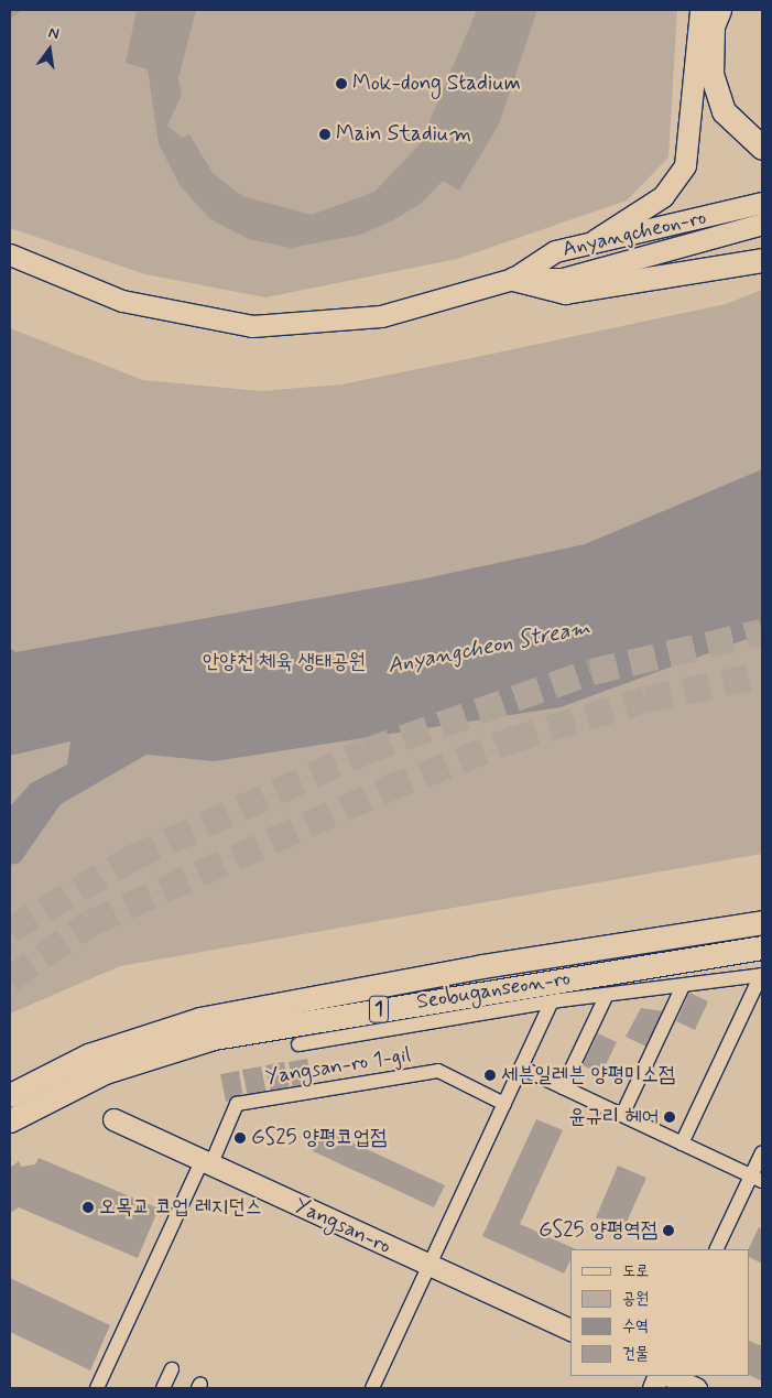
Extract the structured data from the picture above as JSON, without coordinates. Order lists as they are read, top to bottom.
{
  "streets": {
    "main road": [
      "Anyangcheon-ro",
      "Seobuganseon-ro",
      "1",
      "Yangsan-ro"
    ],
    "street": ["Yangsan-ro 1-gil"]
  },
  "crossings": [
    ["Yangsan-ro 1-gil", "Yangsan-ro"]
  ],
  "water": ["Anyangcheon Stream"],
  "parks": ["안양천 체육 생태공원"],
  "places": [
    "Mok-dong Stadium",
    "Main Stadium",
    "세븐일레븐 양평미소점",
    "윤규리 헤어",
    "GS25 양평코업점",
    "오목교 코업 레지던스",
    "GS25 양평역점"
  ],
  "legend": [
    "도로",
    "공원",
    "수역",
    "건물"
  ],
  "north": "top"
}
